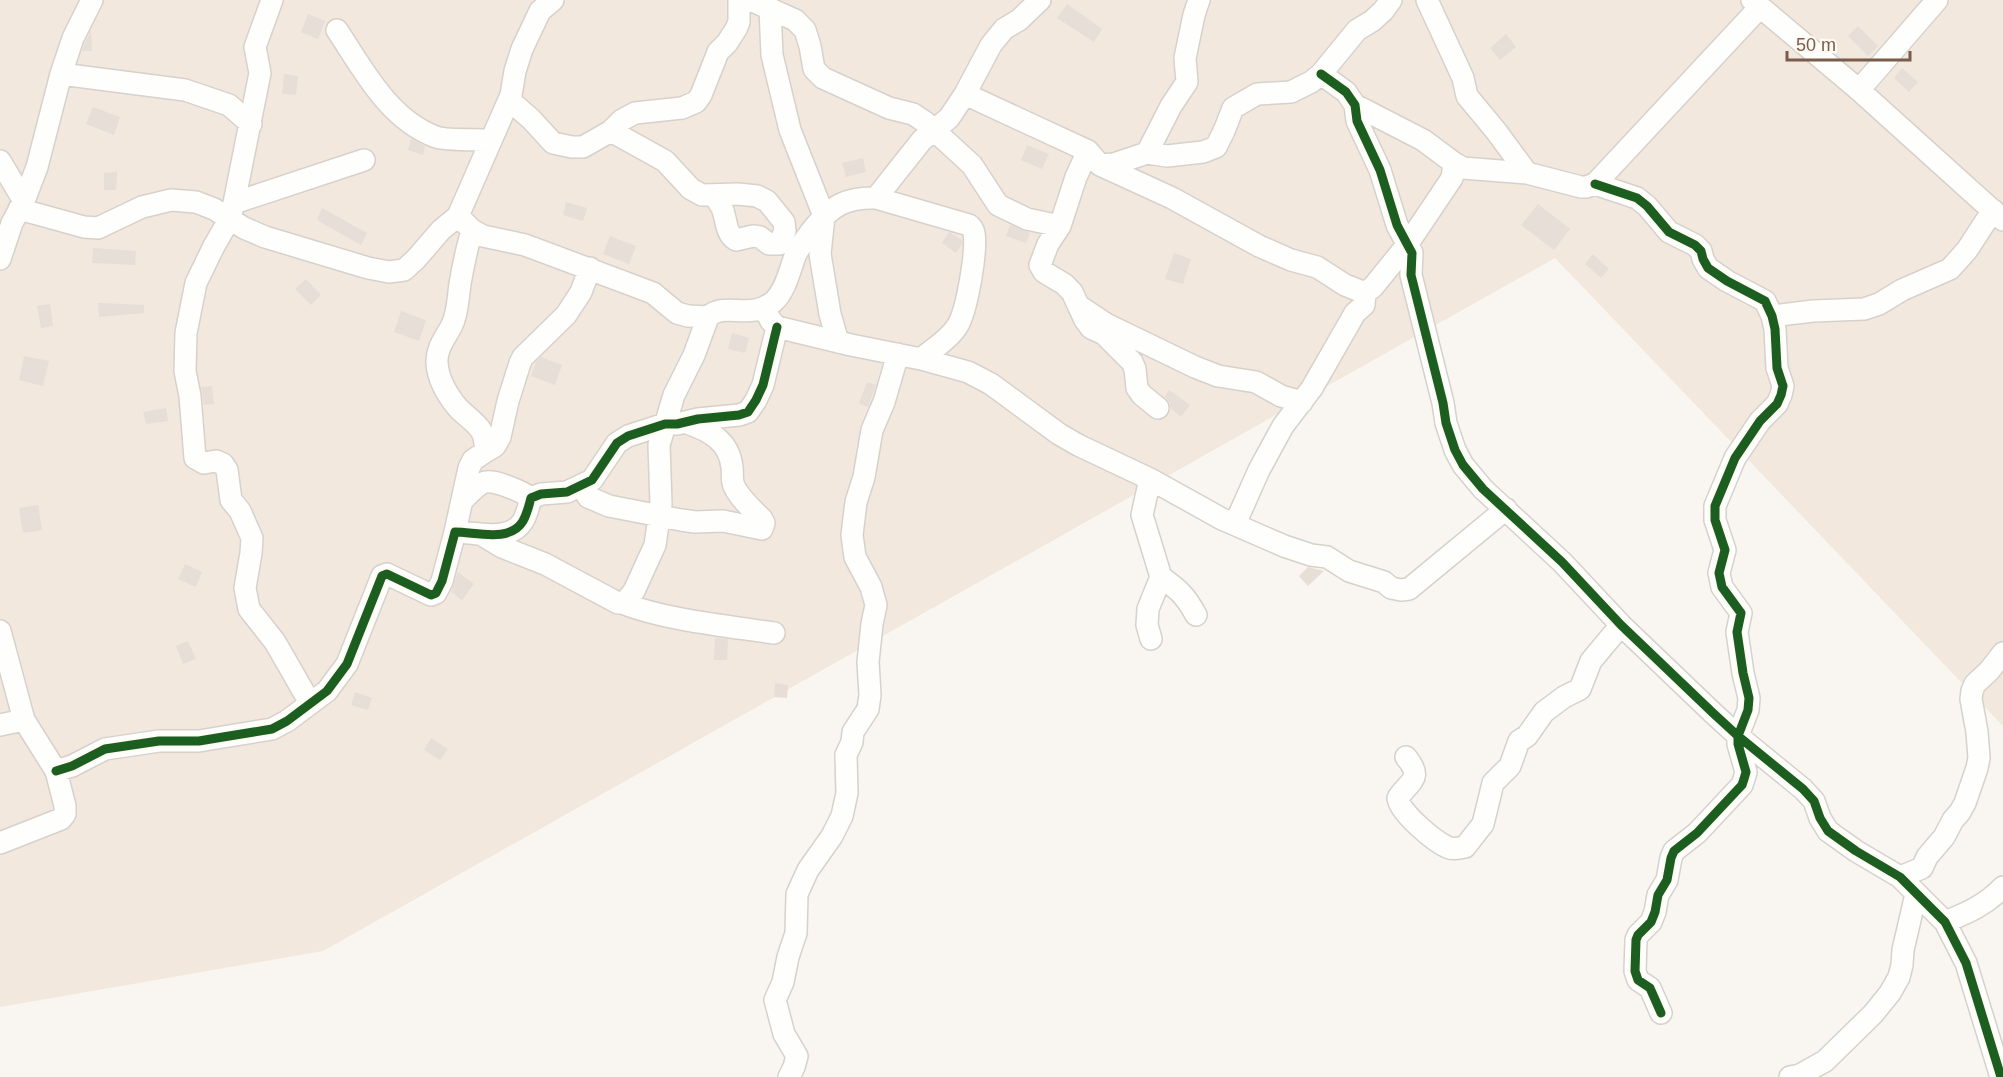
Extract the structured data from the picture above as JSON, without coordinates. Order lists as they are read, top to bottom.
{
  "scale_bar": "50 m"
}
